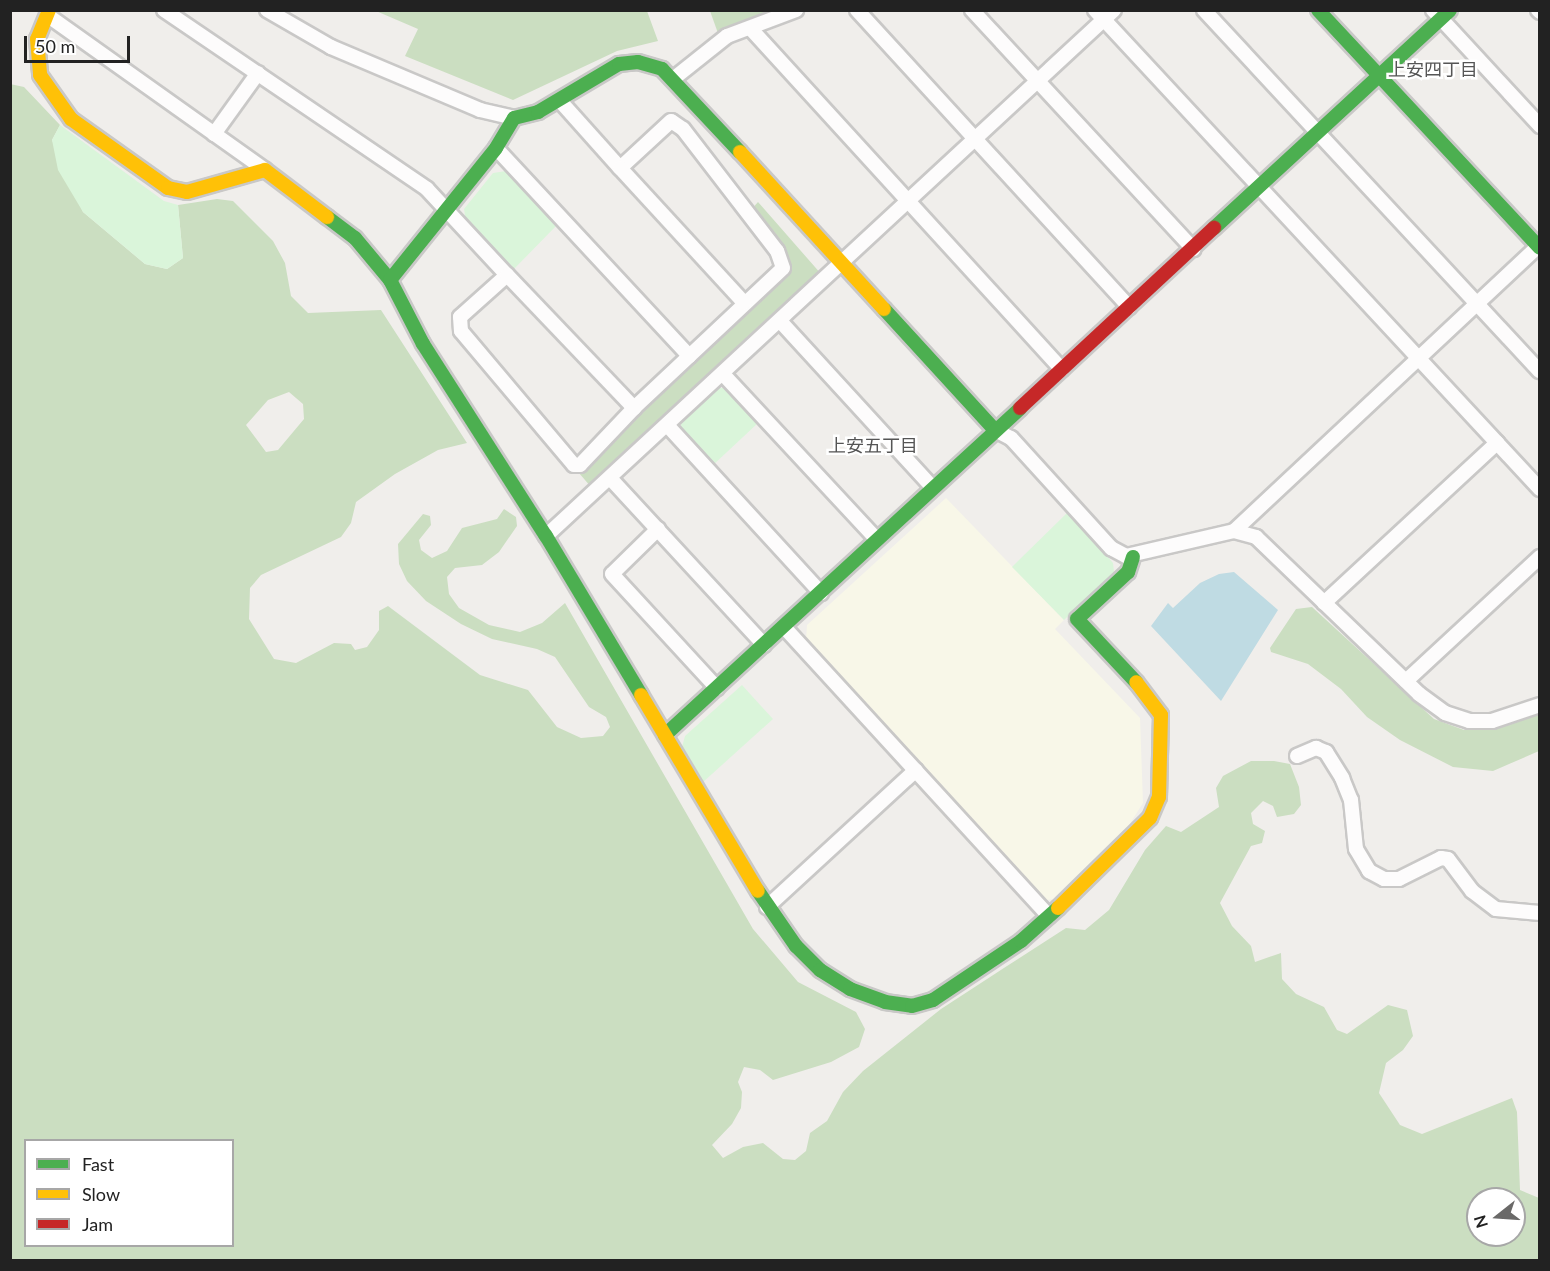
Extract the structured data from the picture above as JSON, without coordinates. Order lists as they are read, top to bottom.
{
  "districts": ["上安四丁目", "上安五丁目"],
  "legend": ["Fast", "Slow", "Jam"],
  "scale_bar": "50 m",
  "north": "left"
}
